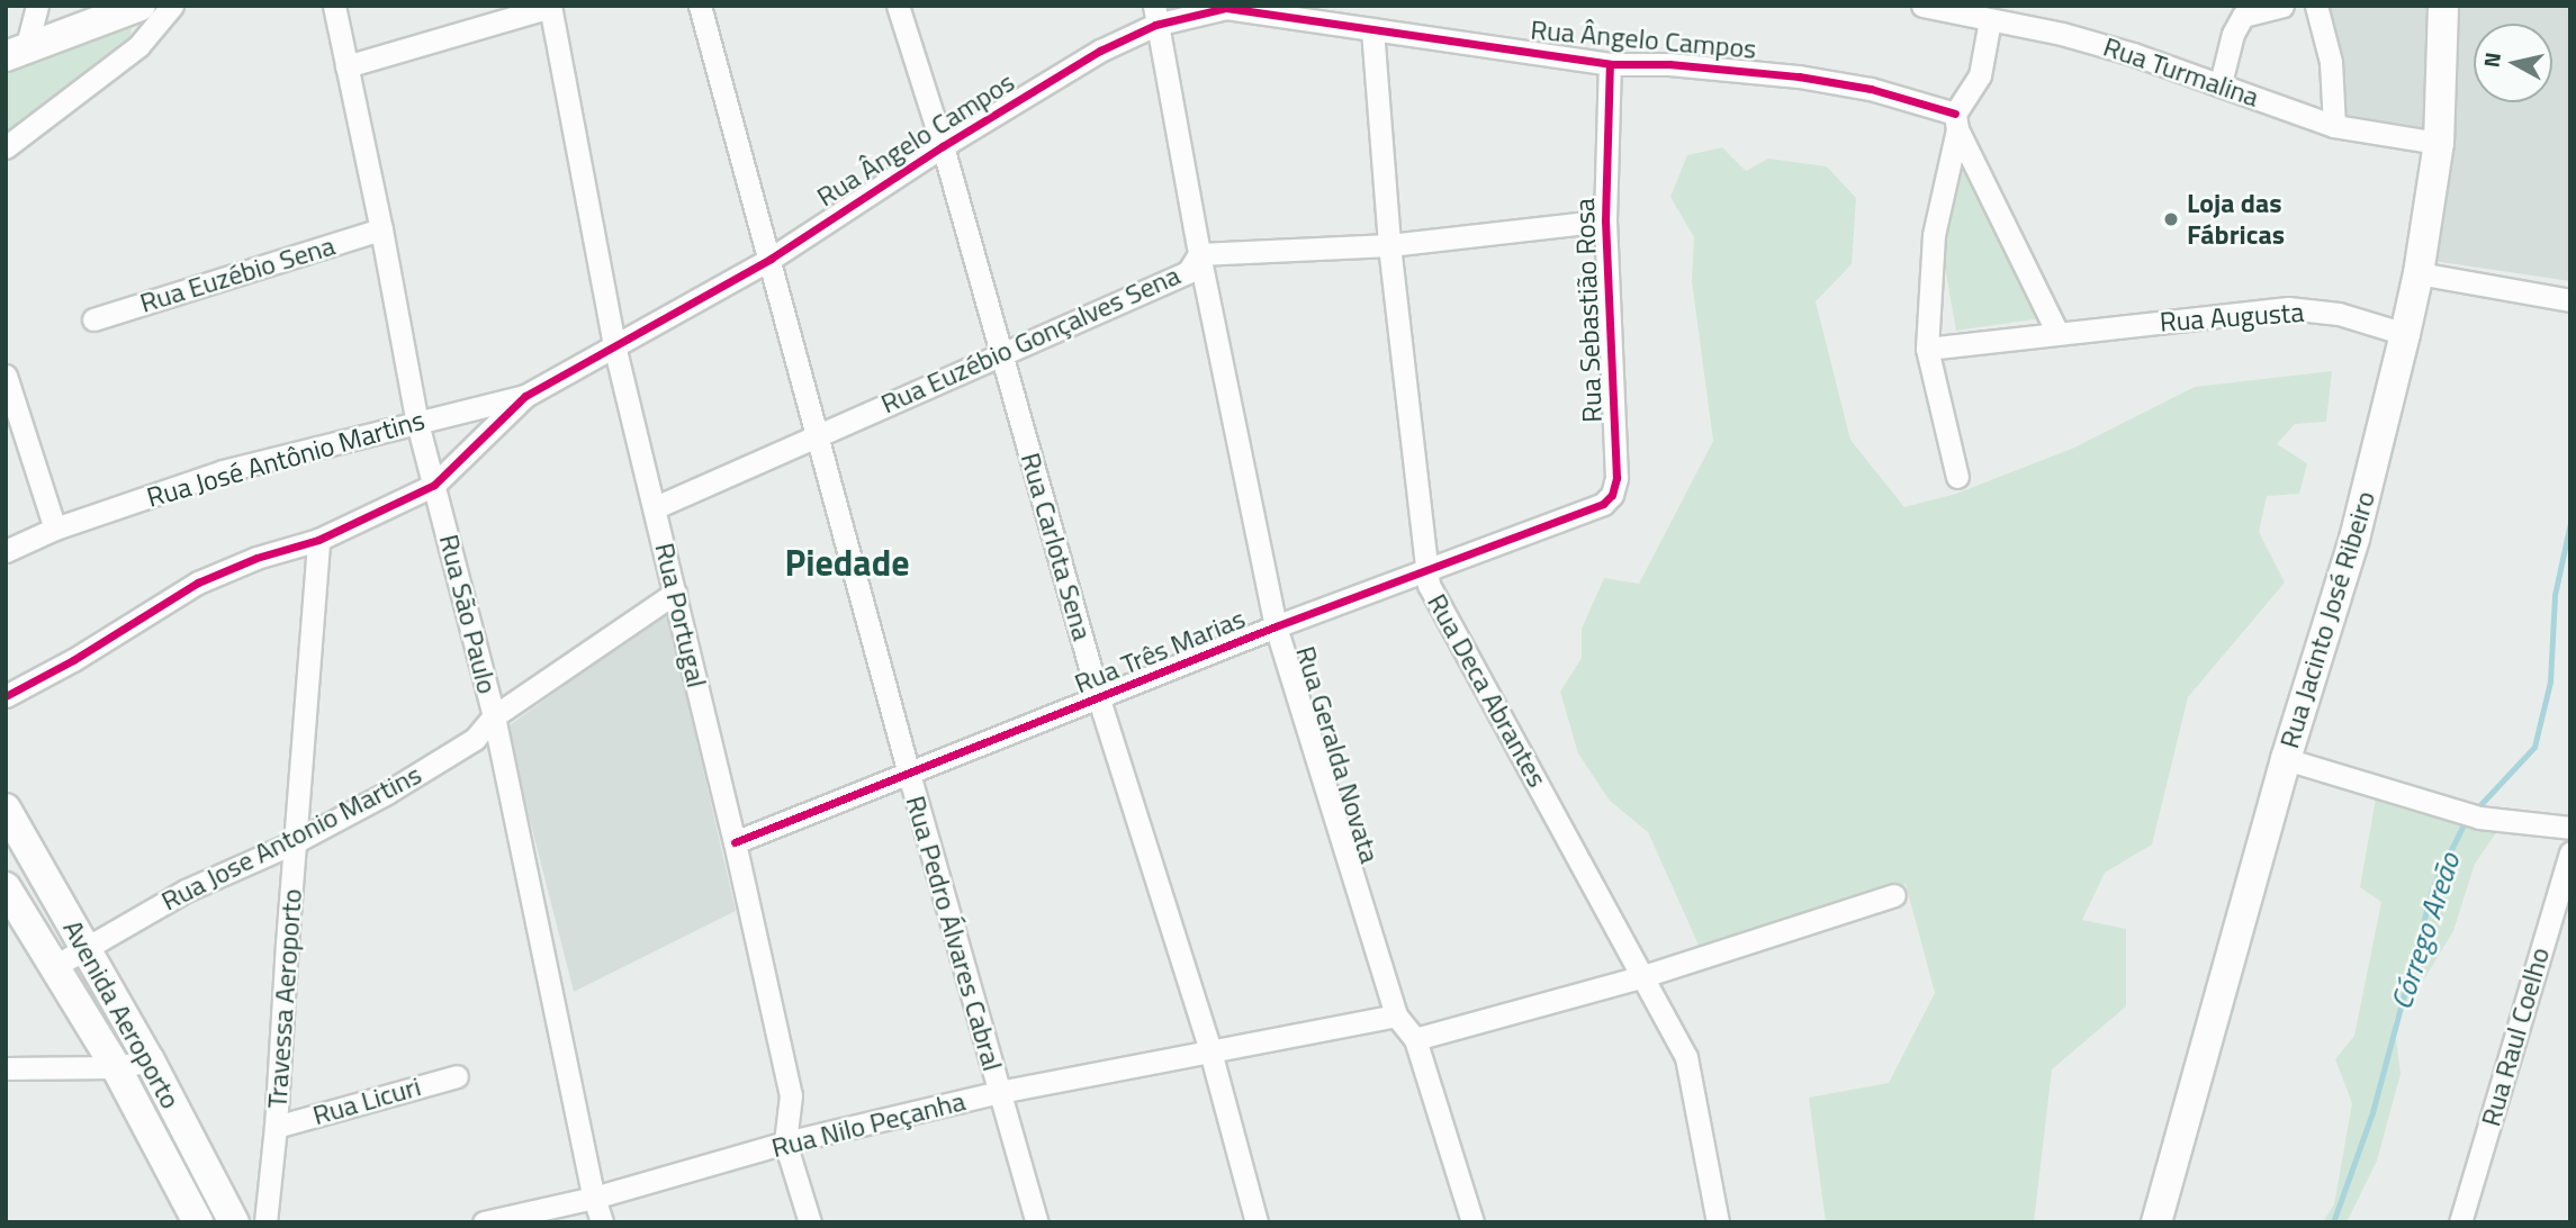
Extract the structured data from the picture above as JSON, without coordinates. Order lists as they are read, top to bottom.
{
  "streets": {
    "street": [
      "Rua Ângelo Campos",
      "Rua Turmalina",
      "Rua Euzébio Sena",
      "Rua Sebastião Rosa",
      "Rua Augusta",
      "Rua Euzébio Gonçalves Sena",
      "Rua José Antônio Martins",
      "Rua Carlota Sena",
      "Rua São Paulo",
      "Rua Portugal",
      "Rua Jacinto José Ribeiro",
      "Rua Três Marias",
      "Rua Deca Abrantes",
      "Rua Geralda Novata",
      "Rua Jose Antonio Martins",
      "Rua Pedro Álvares Cabral",
      "Travessa Aeroporto",
      "Avenida Aeroporto",
      "Rua Raul Coelho",
      "Rua Licuri",
      "Rua Nilo Peçanha"
    ]
  },
  "crossings": [
    ["Rua Ângelo Campos", "Rua Sebastião Rosa"],
    ["Rua Ângelo Campos", "Rua José Antônio Martins"],
    ["Rua Ângelo Campos", "Rua Carlota Sena"],
    ["Rua Ângelo Campos", "Rua São Paulo"],
    ["Rua Ângelo Campos", "Rua Portugal"],
    ["Rua Ângelo Campos", "Rua Deca Abrantes"],
    ["Rua Ângelo Campos", "Rua Geralda Novata"],
    ["Rua Ângelo Campos", "Rua Pedro Álvares Cabral"],
    ["Rua Ângelo Campos", "Travessa Aeroporto"],
    ["Rua Turmalina", "Rua Jacinto José Ribeiro"],
    ["Rua Euzébio Sena", "Rua São Paulo"],
    ["Rua Sebastião Rosa", "Rua Euzébio Gonçalves Sena"],
    ["Rua Sebastião Rosa", "Rua Três Marias"],
    ["Rua Augusta", "Rua Jacinto José Ribeiro"],
    ["Rua Euzébio Gonçalves Sena", "Rua Carlota Sena"],
    ["Rua Euzébio Gonçalves Sena", "Rua Portugal"],
    ["Rua Euzébio Gonçalves Sena", "Rua Deca Abrantes"],
    ["Rua Euzébio Gonçalves Sena", "Rua Geralda Novata"],
    ["Rua Euzébio Gonçalves Sena", "Rua Pedro Álvares Cabral"],
    ["Rua José Antônio Martins", "Rua São Paulo"],
    ["Rua Carlota Sena", "Rua Três Marias"],
    ["Rua Carlota Sena", "Rua Nilo Peçanha"],
    ["Rua São Paulo", "Rua Jose Antonio Martins"],
    ["Rua São Paulo", "Rua Nilo Peçanha"],
    ["Rua Portugal", "Rua Três Marias"],
    ["Rua Portugal", "Rua Jose Antonio Martins"],
    ["Rua Portugal", "Rua Nilo Peçanha"],
    ["Rua Três Marias", "Rua Deca Abrantes"],
    ["Rua Três Marias", "Rua Geralda Novata"],
    ["Rua Três Marias", "Rua Pedro Álvares Cabral"],
    ["Rua Geralda Novata", "Rua Nilo Peçanha"],
    ["Rua Jose Antonio Martins", "Travessa Aeroporto"],
    ["Rua Jose Antonio Martins", "Avenida Aeroporto"],
    ["Rua Pedro Álvares Cabral", "Rua Nilo Peçanha"],
    ["Travessa Aeroporto", "Rua Licuri"]
  ],
  "districts": ["Piedade"],
  "water": ["Córrego Areão"],
  "places": ["Loja das Fábricas"],
  "north": "left"
}
